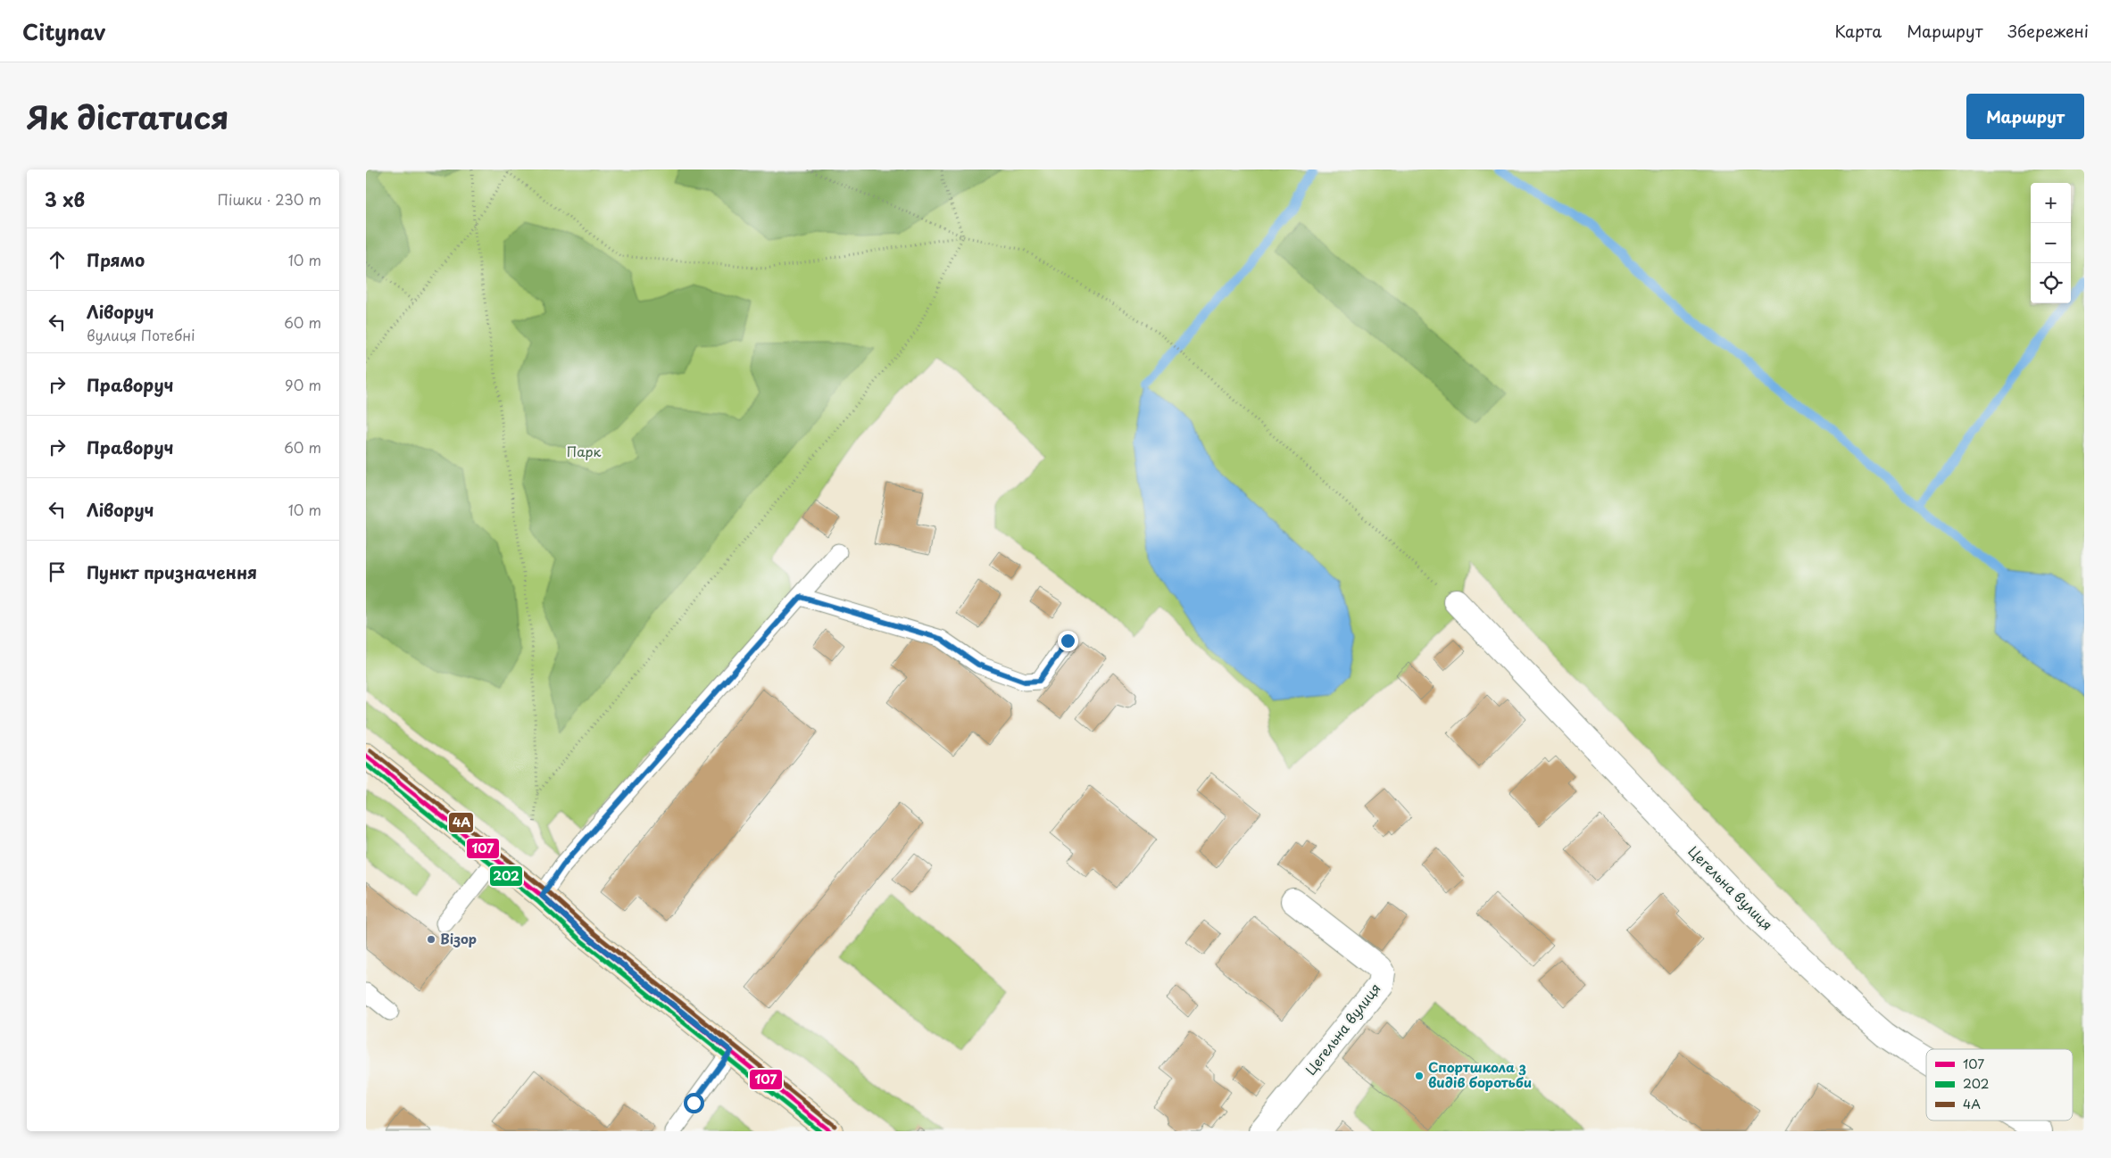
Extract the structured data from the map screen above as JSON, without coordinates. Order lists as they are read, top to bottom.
{
  "streets": {
    "street": ["Цегельна вулиця"]
  },
  "parks": ["Парк"],
  "places": ["Візор", "Спортшкола з видів боротьби"],
  "lines": ["transit line 4А", "transit line 107", "transit line 202"],
  "legend": ["107", "202", "4А"],
  "page": {
    "header": "Citynav",
    "nav": ["Карта", "Маршрут", "Збережені"],
    "title": "Як дістатися",
    "buttons": "Маршрут",
    "heading": ["3 хв", "Пішки · 230 m"],
    "map_buttons": ["+", "−"],
    "list": [
      ["Прямо", "10 m"],
      ["Ліворуч", "вулиця Потебні", "60 m"],
      ["Праворуч", "90 m"],
      ["Праворуч", "60 m"],
      ["Ліворуч", "10 m"],
      "Пункт призначення"
    ]
  }
}
